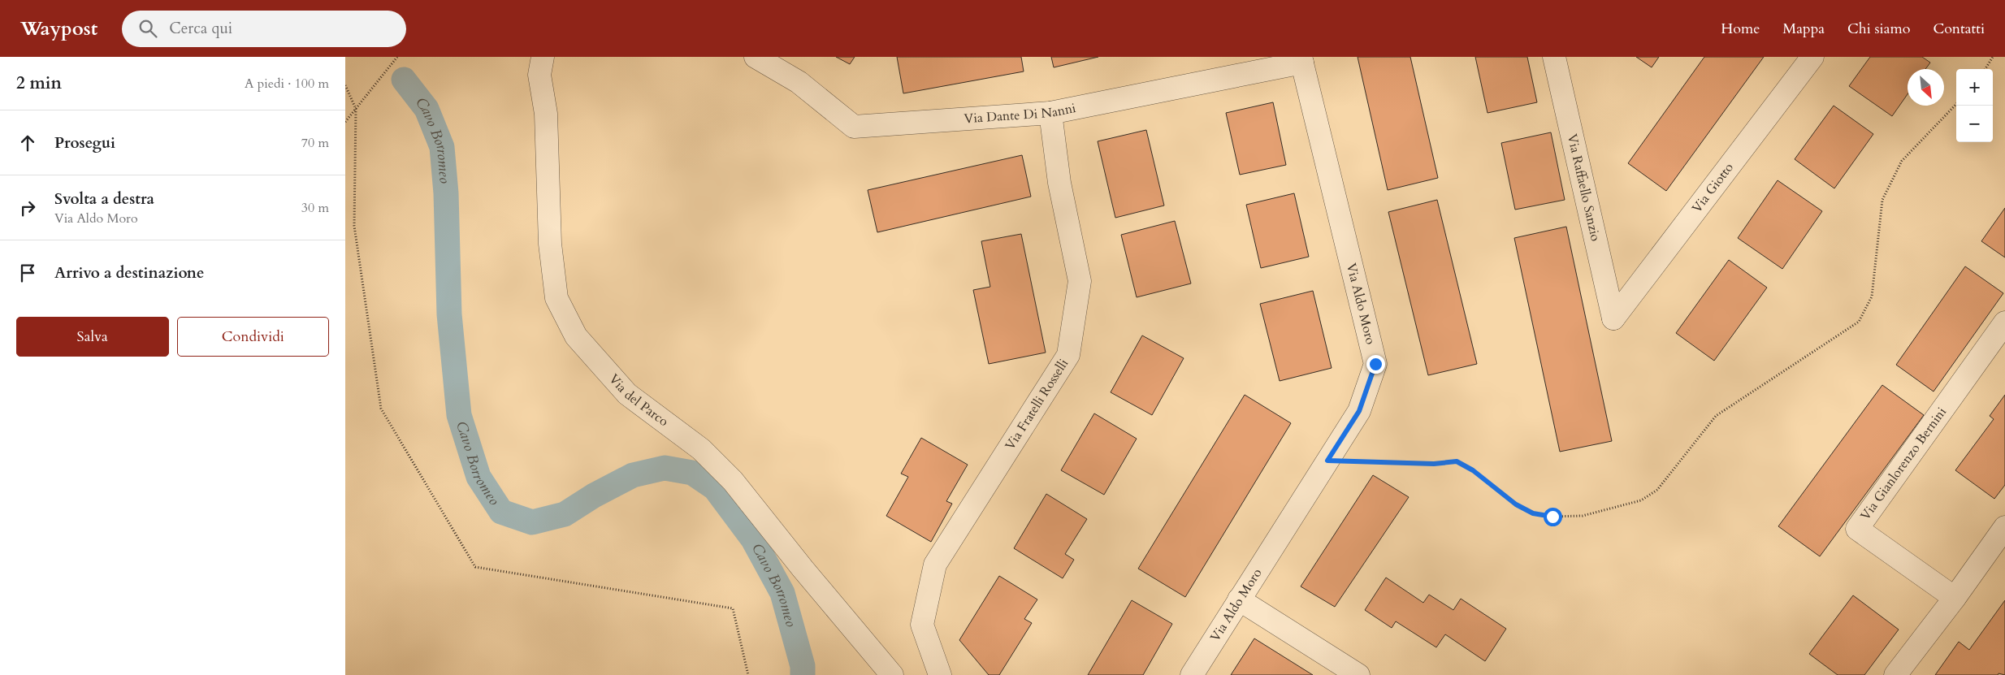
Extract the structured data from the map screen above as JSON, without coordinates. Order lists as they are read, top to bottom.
{
  "streets": {
    "street": [
      "Via Dante Di Nanni",
      "Via Raffaello Sanzio",
      "Via Giotto",
      "Via Aldo Moro",
      "Via del Parco",
      "Via Fratelli Rosselli",
      "Via Gianlorenzo Bernini"
    ]
  },
  "crossings": [
    ["Via Dante Di Nanni", "Via Aldo Moro"],
    ["Via Dante Di Nanni", "Via Fratelli Rosselli"],
    ["Via Raffaello Sanzio", "Via Giotto"]
  ],
  "water": ["Cavo Borromeo"],
  "north": "bottom right",
  "page": {
    "header": "Waypost",
    "search": "Cerca qui",
    "nav": [
      "Home",
      "Mappa",
      "Chi siamo",
      "Contatti"
    ],
    "heading": ["2 min", "A piedi · 100 m"],
    "map_buttons": ["+", "−"],
    "list": [
      ["Prosegui", "70 m"],
      ["Svolta a destra", "Via Aldo Moro", "30 m"],
      "Arrivo a destinazione"
    ],
    "buttons": ["Salva", "Condividi"]
  }
}
